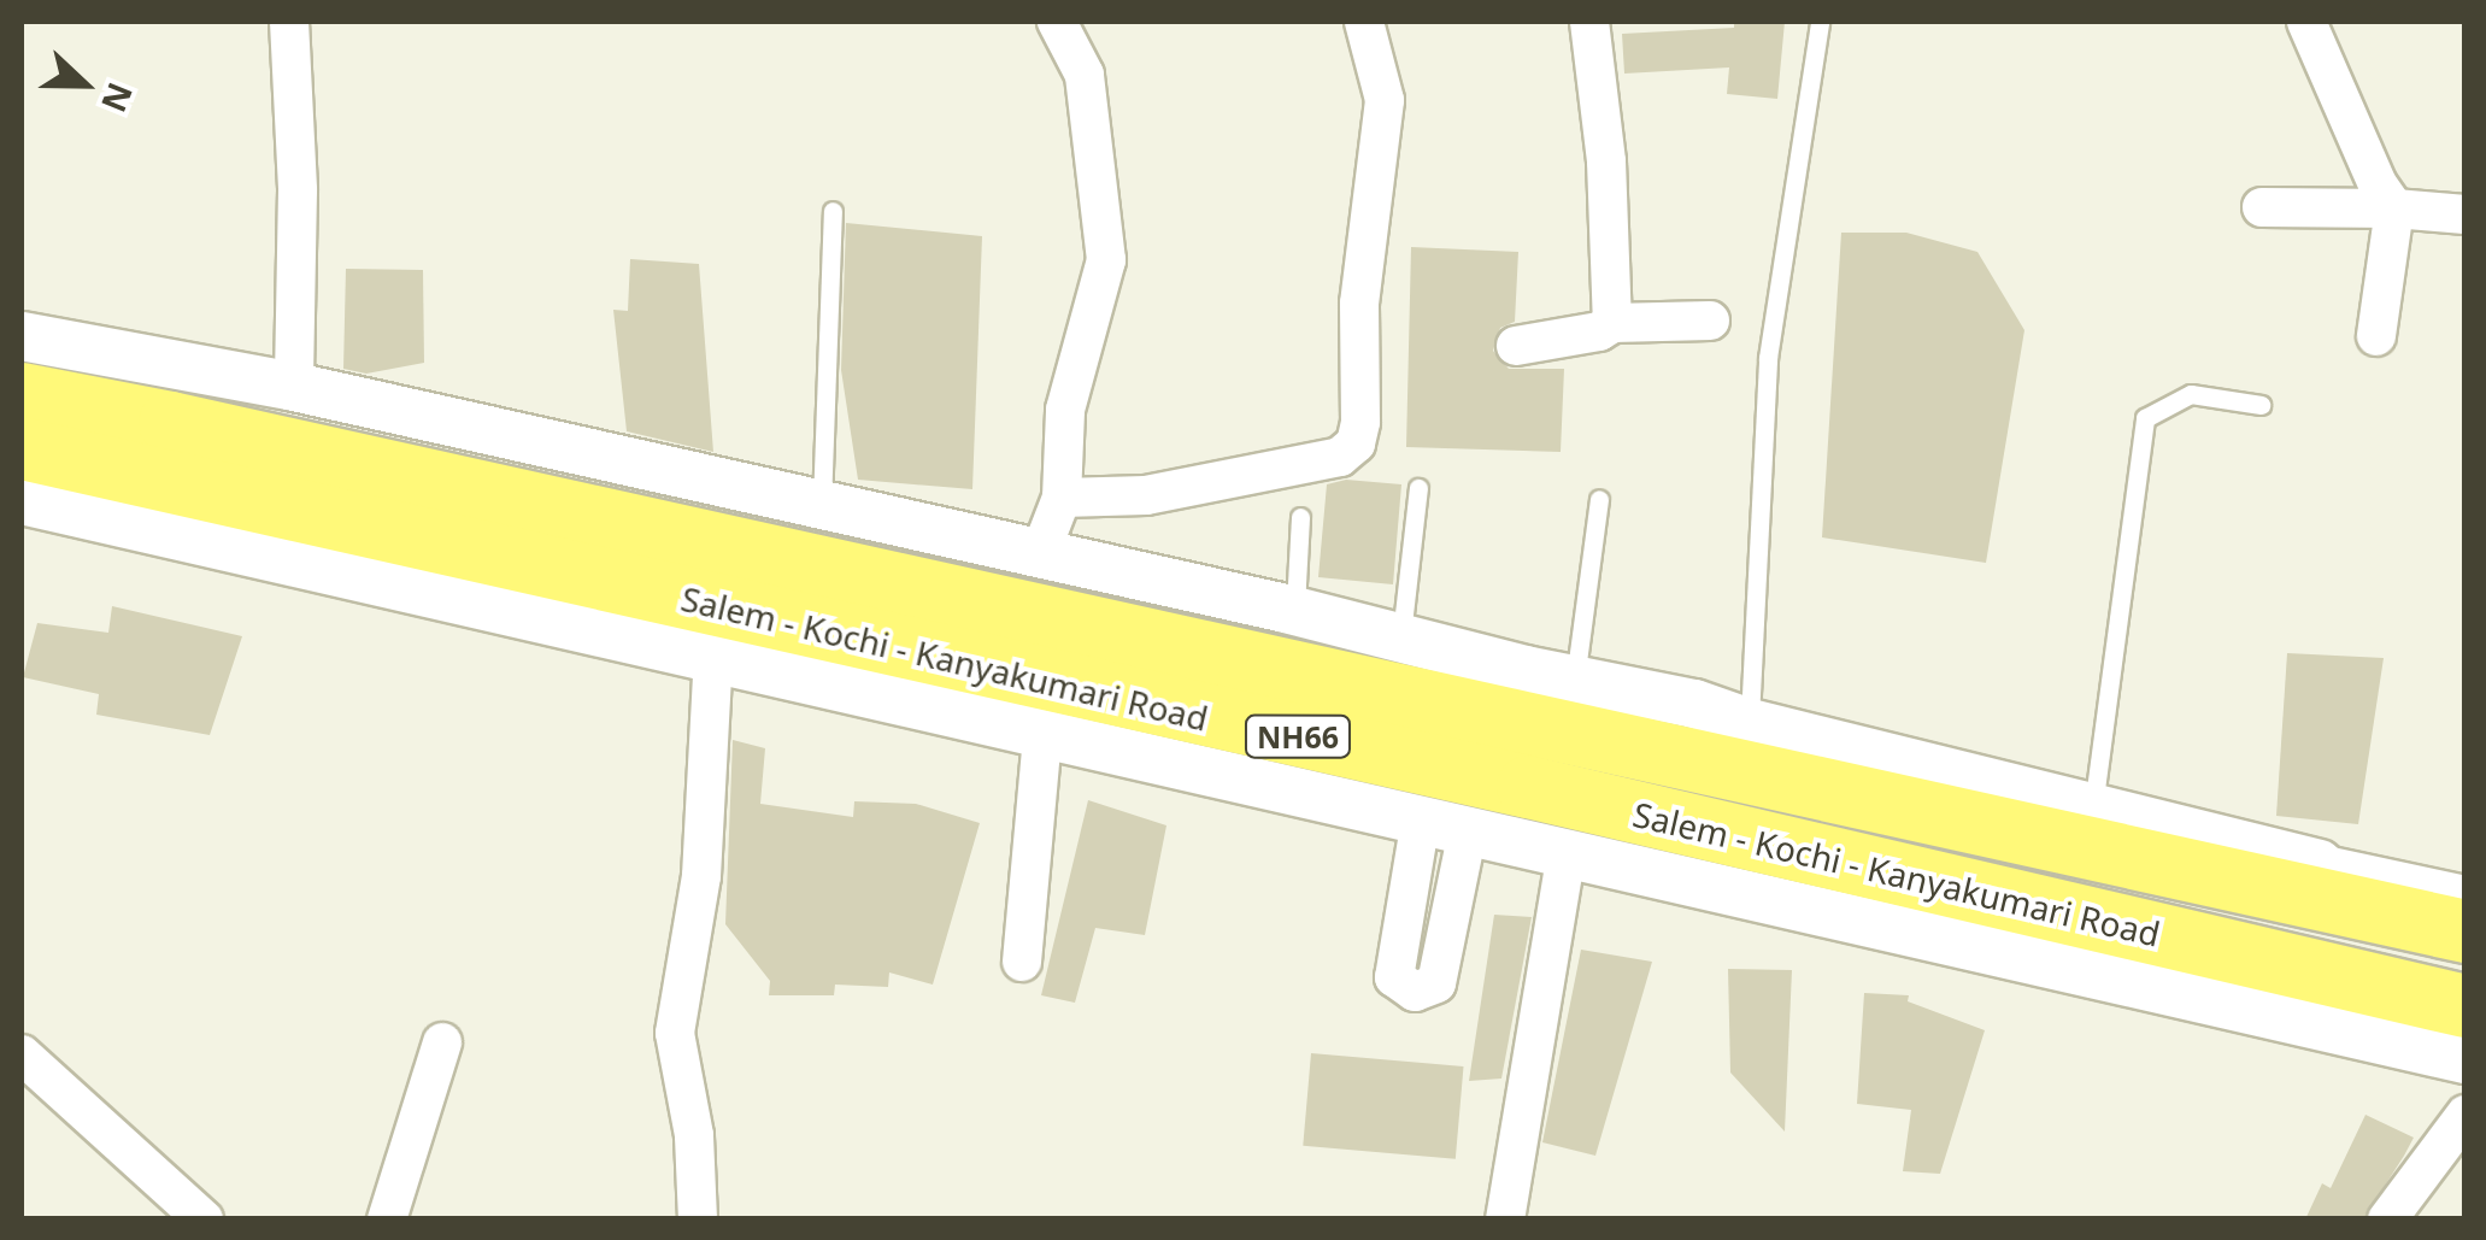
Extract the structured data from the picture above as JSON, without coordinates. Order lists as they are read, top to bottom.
{
  "streets": {
    "highway": ["Salem - Kochi - Kanyakumari Road", "NH66"]
  },
  "north": "right"
}
